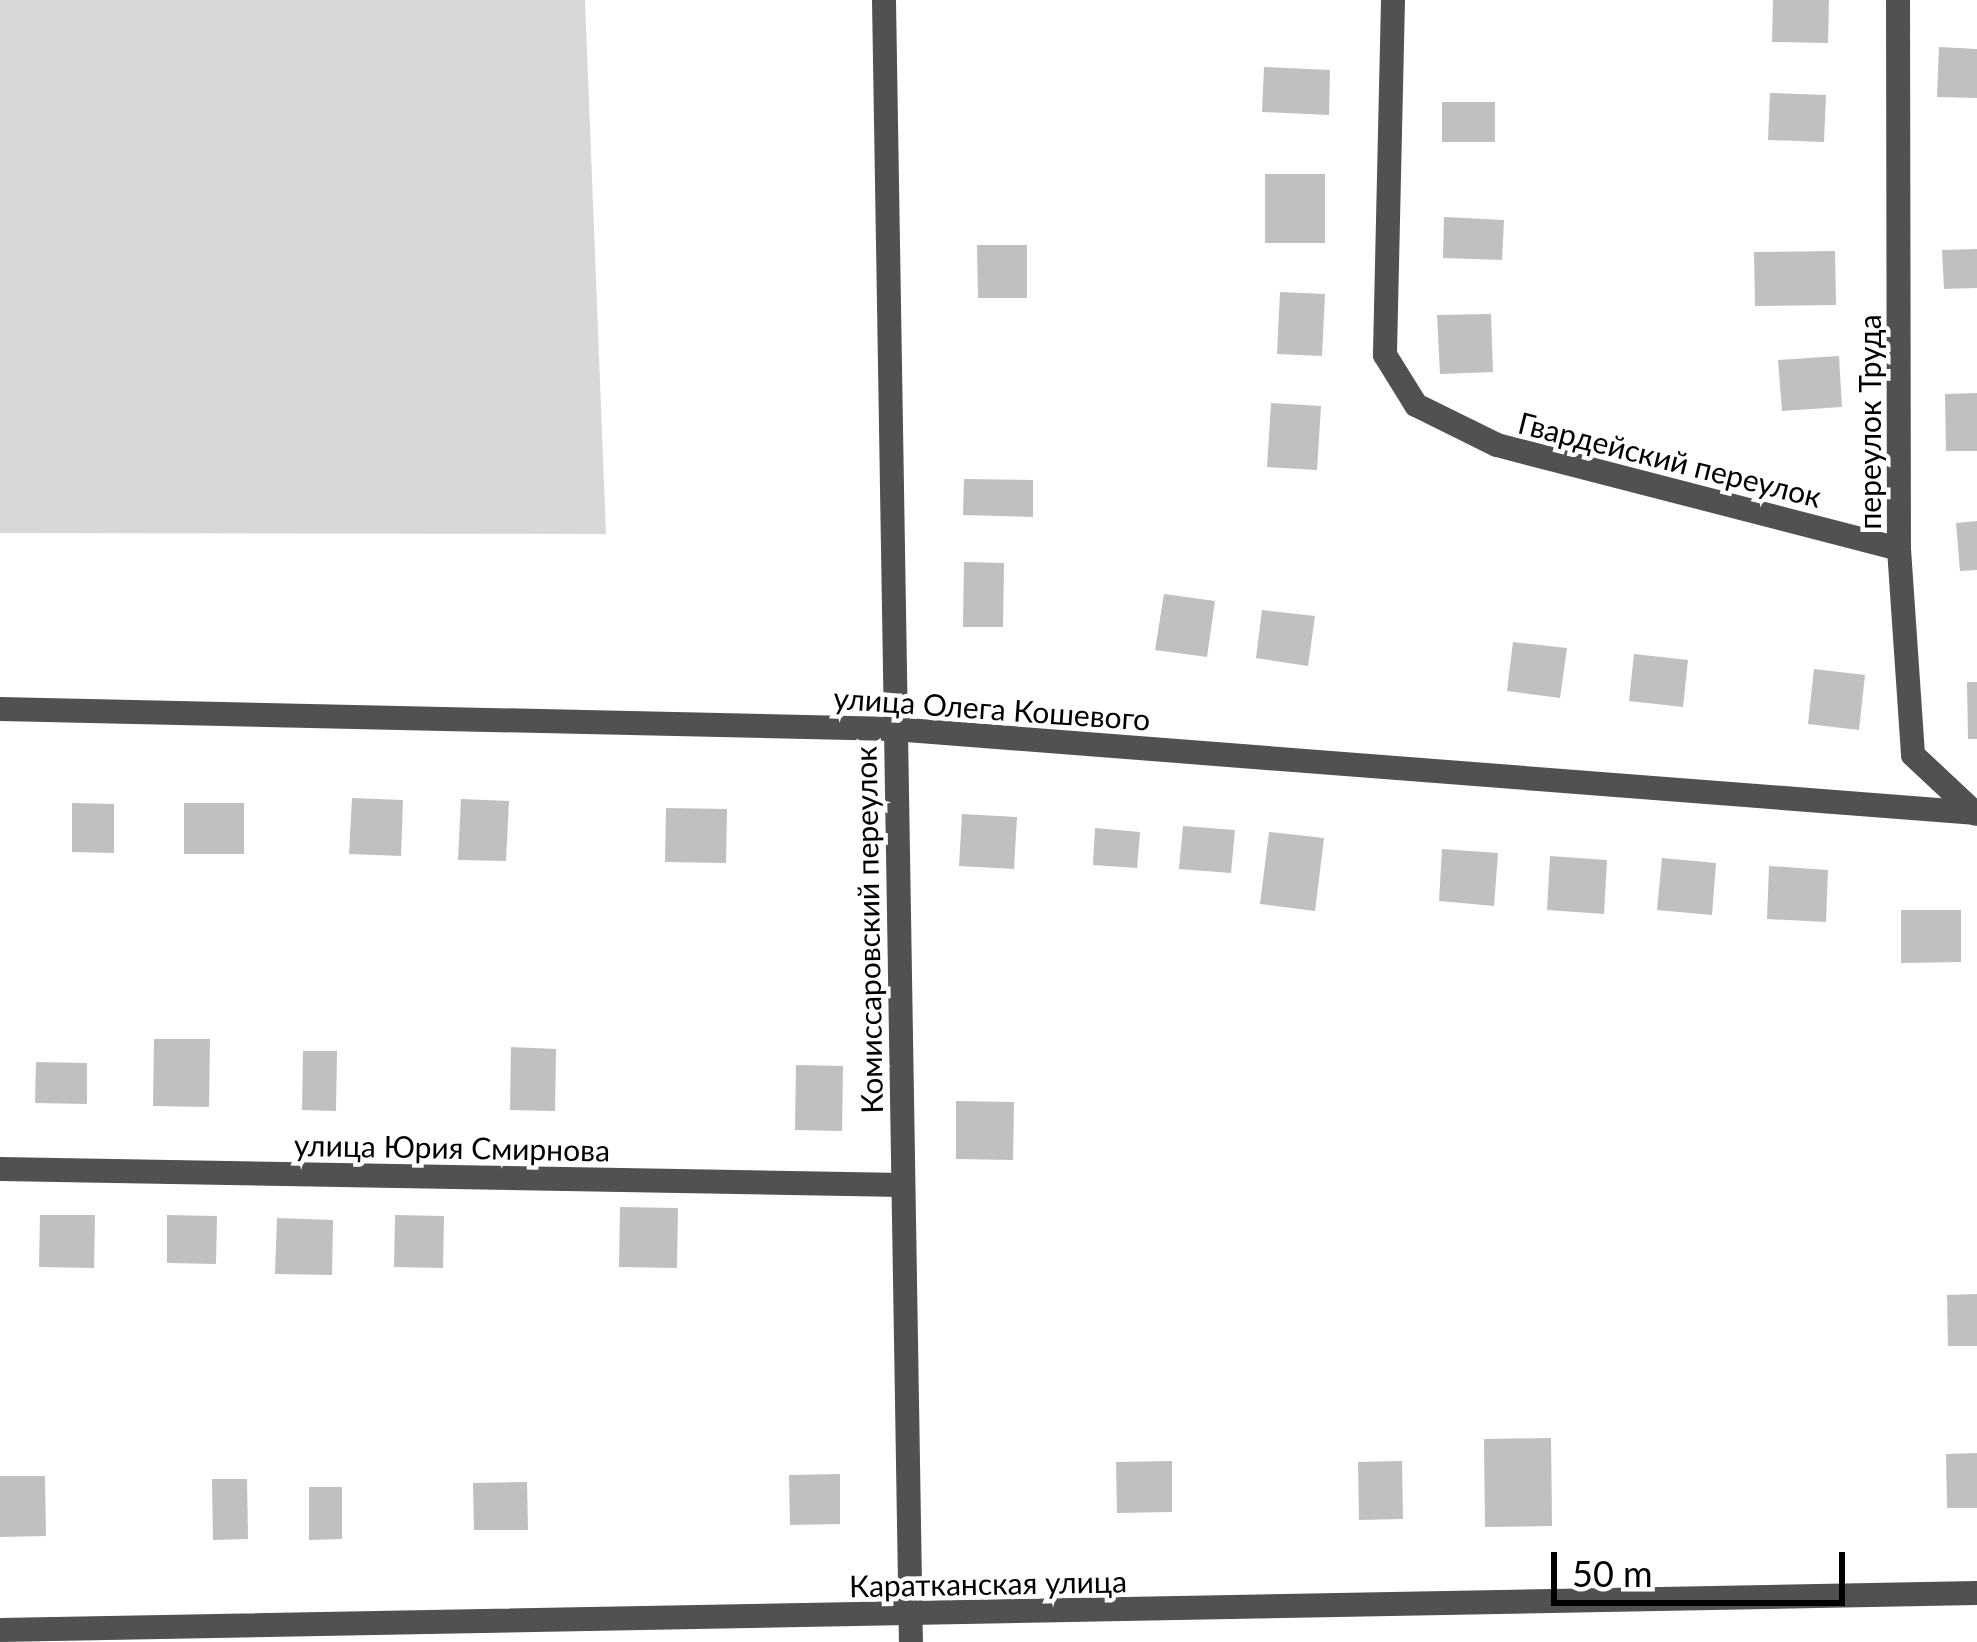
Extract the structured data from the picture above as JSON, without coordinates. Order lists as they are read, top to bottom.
{
  "streets": {
    "street": [
      "переулок Труда",
      "Гвардейский переулок",
      "улица Олега Кошевого",
      "Комиссаровский переулок",
      "улица Юрия Смирнова",
      "Каратканская улица"
    ]
  },
  "crossings": [
    ["переулок Труда", "Гвардейский переулок"],
    ["переулок Труда", "улица Олега Кошевого"],
    ["улица Олега Кошевого", "Комиссаровский переулок"],
    ["Комиссаровский переулок", "улица Юрия Смирнова"],
    ["Комиссаровский переулок", "Каратканская улица"]
  ],
  "scale_bar": "50 m"
}
